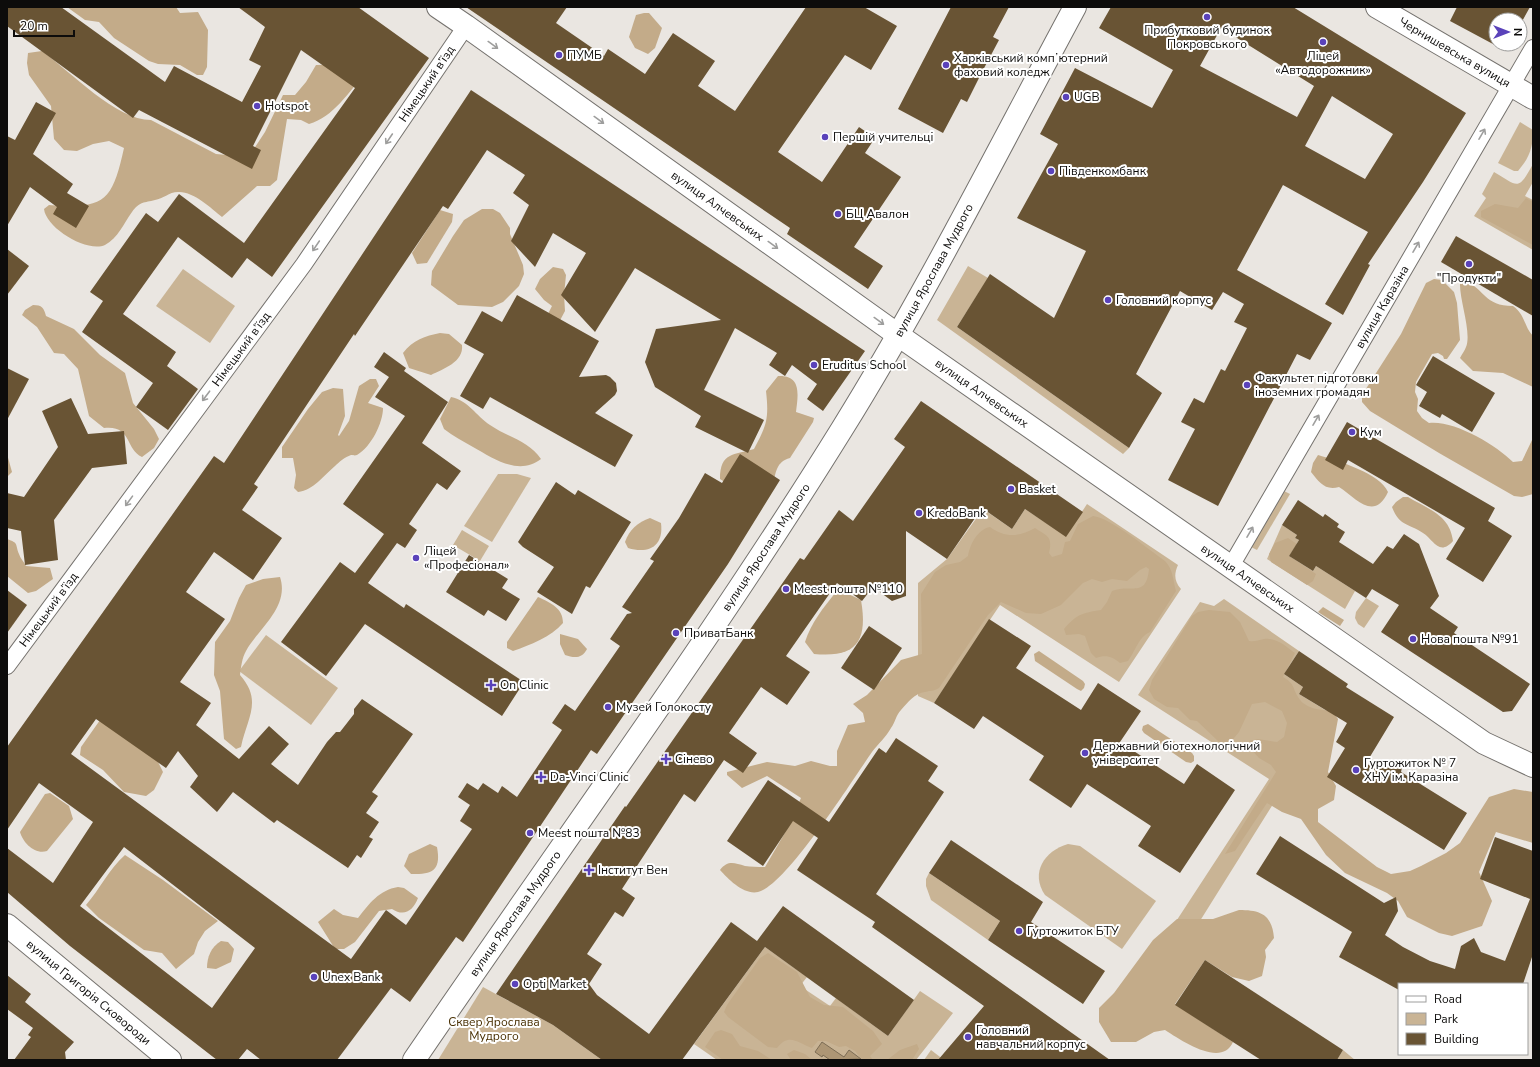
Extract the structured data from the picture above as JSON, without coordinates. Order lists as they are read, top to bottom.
{
  "streets": {
    "street": [
      "Чернишевська вулиця",
      "Німецький в’їзд",
      "вулиця Алчевських",
      "вулиця Ярослава Мудрого",
      "вулиця Каразіна",
      "вулиця Григорія Сковороди"
    ]
  },
  "crossings": [
    ["Чернишевська вулиця", "вулиця Каразіна"],
    ["Німецький в’їзд", "вулиця Алчевських"],
    ["вулиця Алчевських", "вулиця Ярослава Мудрого"],
    ["вулиця Алчевських", "вулиця Каразіна"]
  ],
  "one_way": ["Німецький в’їзд", "вулиця Алчевських", "вулиця Каразіна"],
  "parks": ["Сквер Ярослава Мудрого"],
  "places": {
    "other": [
      "Прибутковий будинок Покровського",
      "Ліцей «Автодорожник»",
      "ПУМБ",
      "Харківський компʼютерний фаховий коледж",
      "UGB",
      "Hotspot",
      "Першій учительці",
      "Південкомбанк",
      "БЦ Авалон",
      "\"Продукти\"",
      "Головний корпус",
      "Eruditus School",
      "Факультет підготовки іноземних громадян",
      "Кум",
      "Basket",
      "KredoBank",
      "Ліцей «Професіонал»",
      "Meest пошта №110",
      "ПриватБанк",
      "Нова пошта №91",
      "Музей Голокосту",
      "Державний біотехнологічний університет",
      "Гуртожиток № 7 ХНУ ім. Каразіна",
      "Meest пошта №83",
      "Гуртожиток БТУ",
      "Unex Bank",
      "Opti Market",
      "Головний навчальний корпус"
    ],
    "health": [
      "On Clinic",
      "Сінево",
      "Da-Vinci Сlinic",
      "Інститут Вен"
    ]
  },
  "legend": ["Road", "Park", "Building"],
  "scale_bar": "20 m",
  "north": "right"
}
